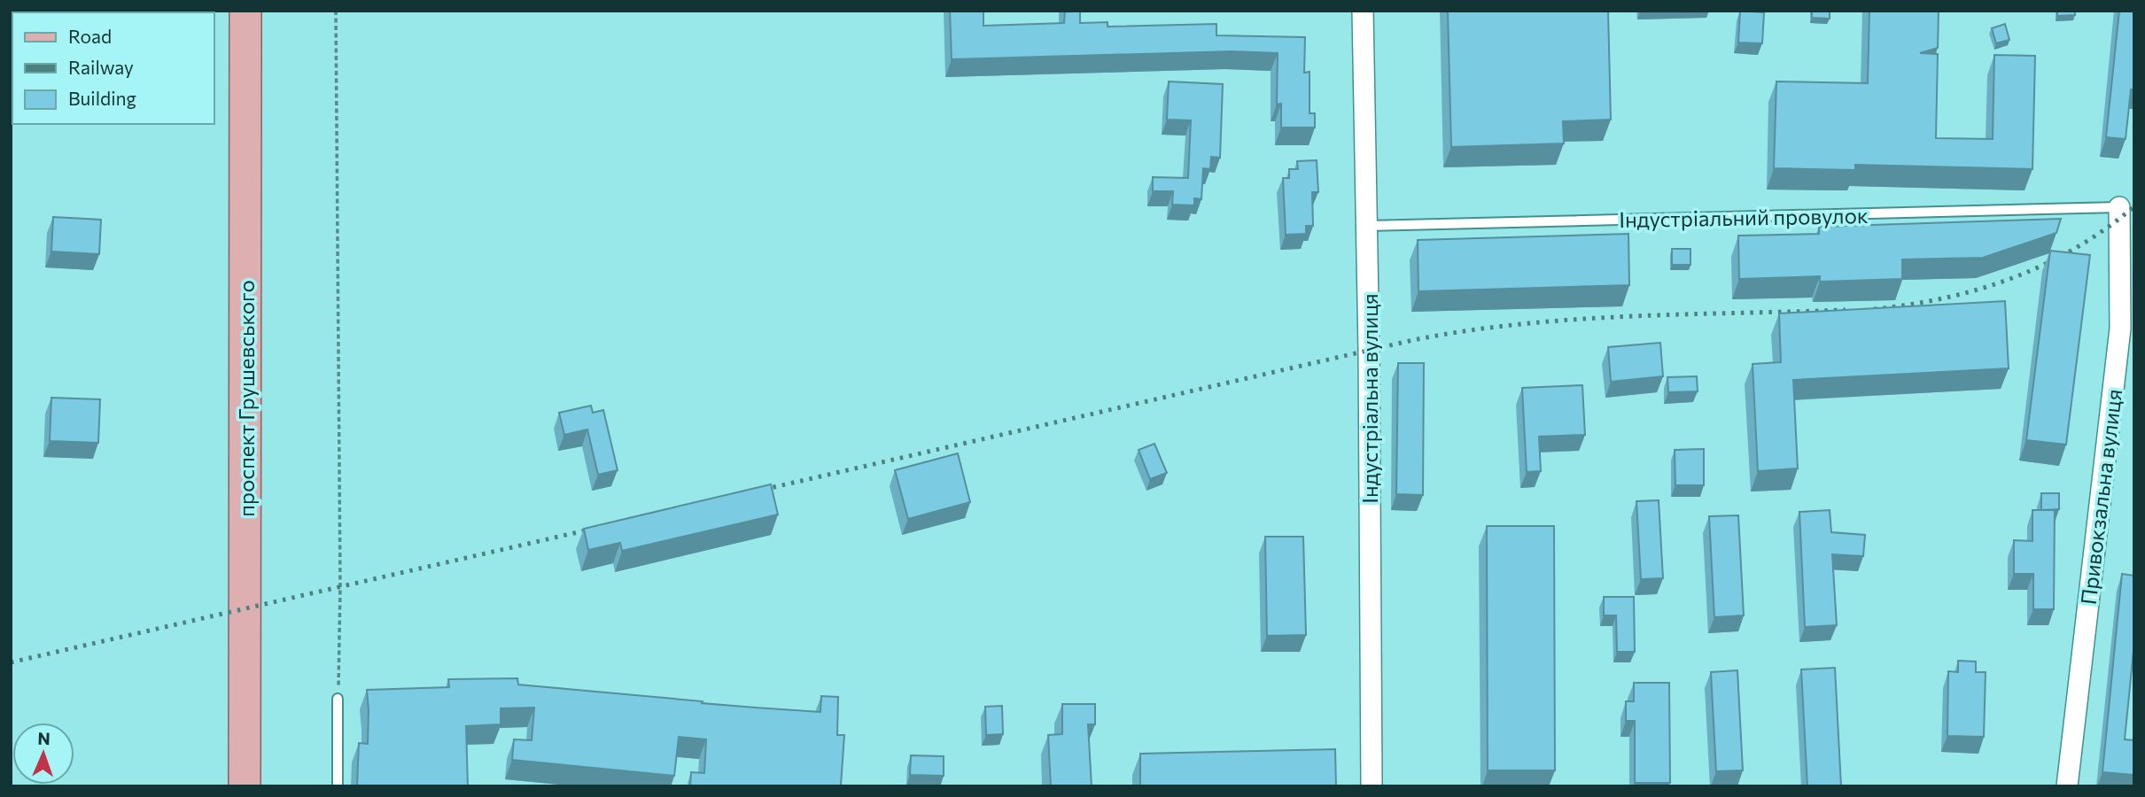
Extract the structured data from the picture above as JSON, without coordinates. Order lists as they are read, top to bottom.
{
  "streets": {
    "main road": ["проспект Грушевського"],
    "street": ["Індустріальна вулиця", "Привокзальна вулиця"],
    "lane": ["Індустріальний провулок"]
  },
  "crossings": [
    ["Індустріальний провулок", "Індустріальна вулиця"],
    ["Індустріальний провулок", "Привокзальна вулиця"]
  ],
  "legend": ["Road", "Railway", "Building"],
  "north": "top"
}
